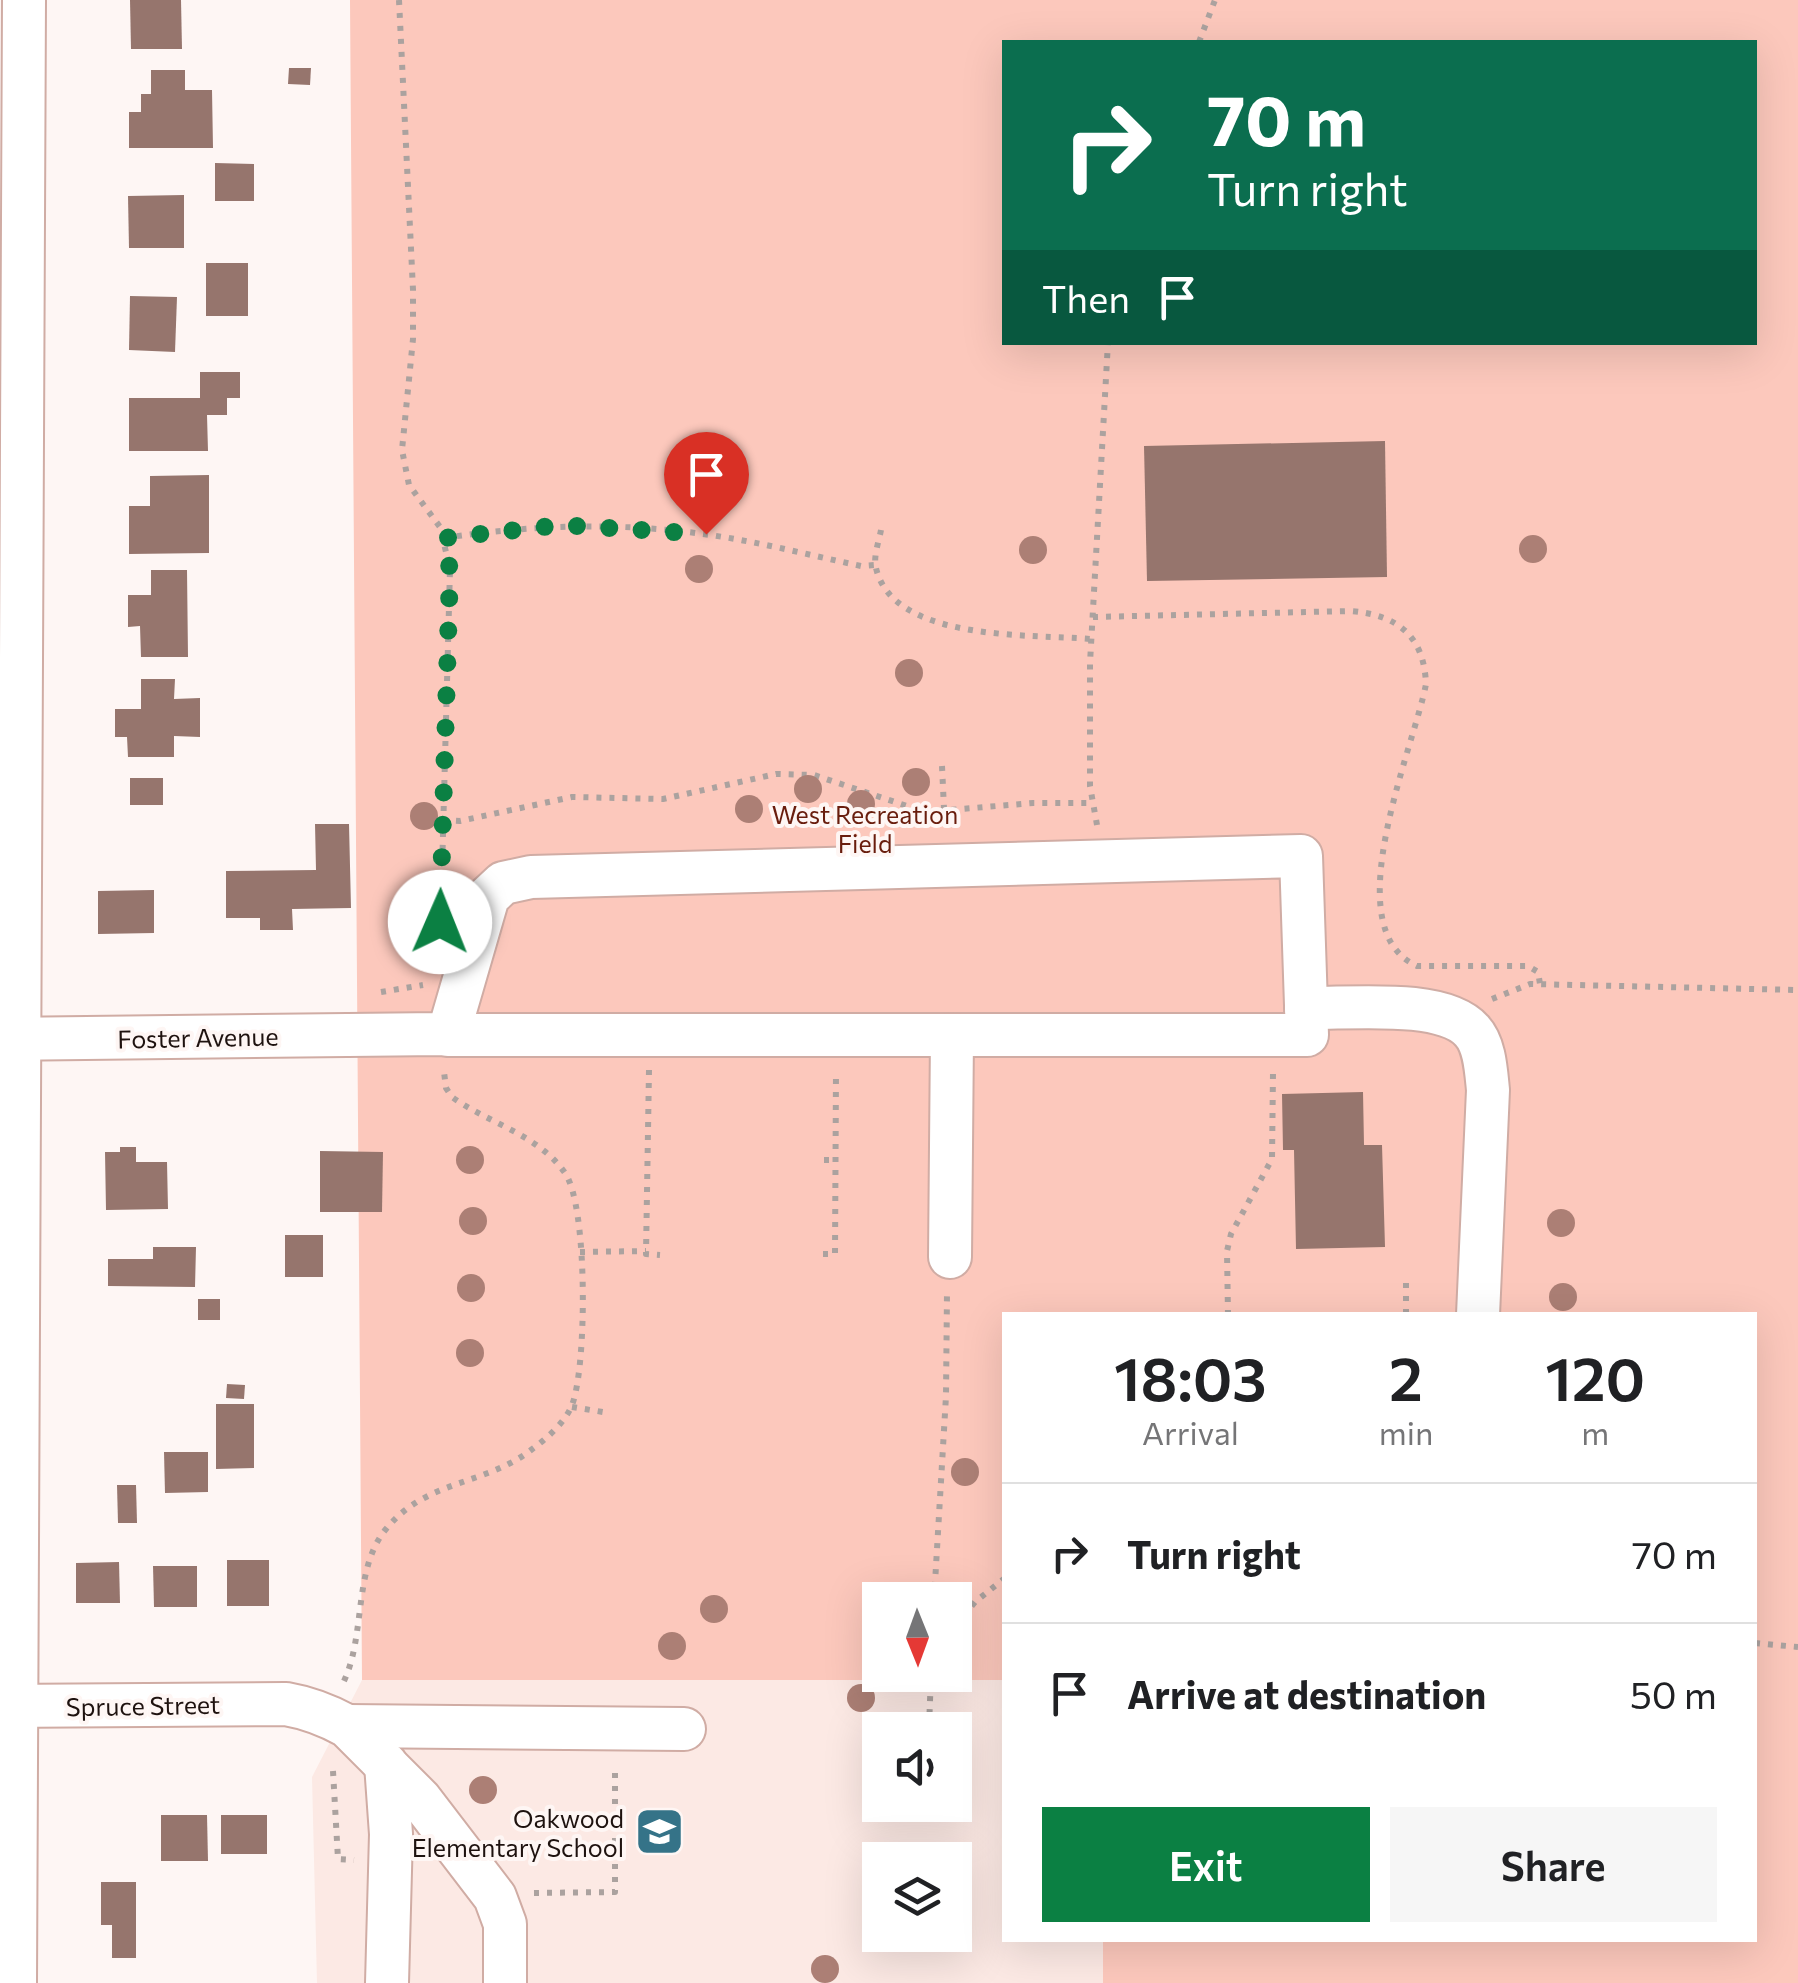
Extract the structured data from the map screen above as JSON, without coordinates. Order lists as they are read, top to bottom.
{
  "streets": {
    "street": ["Foster Avenue", "Spruce Street"]
  },
  "parks": ["West Recreation Field"],
  "places": {
    "school or university": ["Oakwood Elementary School"]
  },
  "north": "bottom",
  "page": {
    "turn": ["70 m", "Turn right"],
    "then": "Then",
    "eta": [
      "18:03",
      "Arrival",
      "2",
      "min",
      "120",
      "m"
    ],
    "list": [
      {
        "name": "Turn right",
        "value": "70 m"
      },
      {
        "name": "Arrive at destination",
        "value": "50 m"
      }
    ],
    "buttons": ["Exit", "Share"]
  }
}
